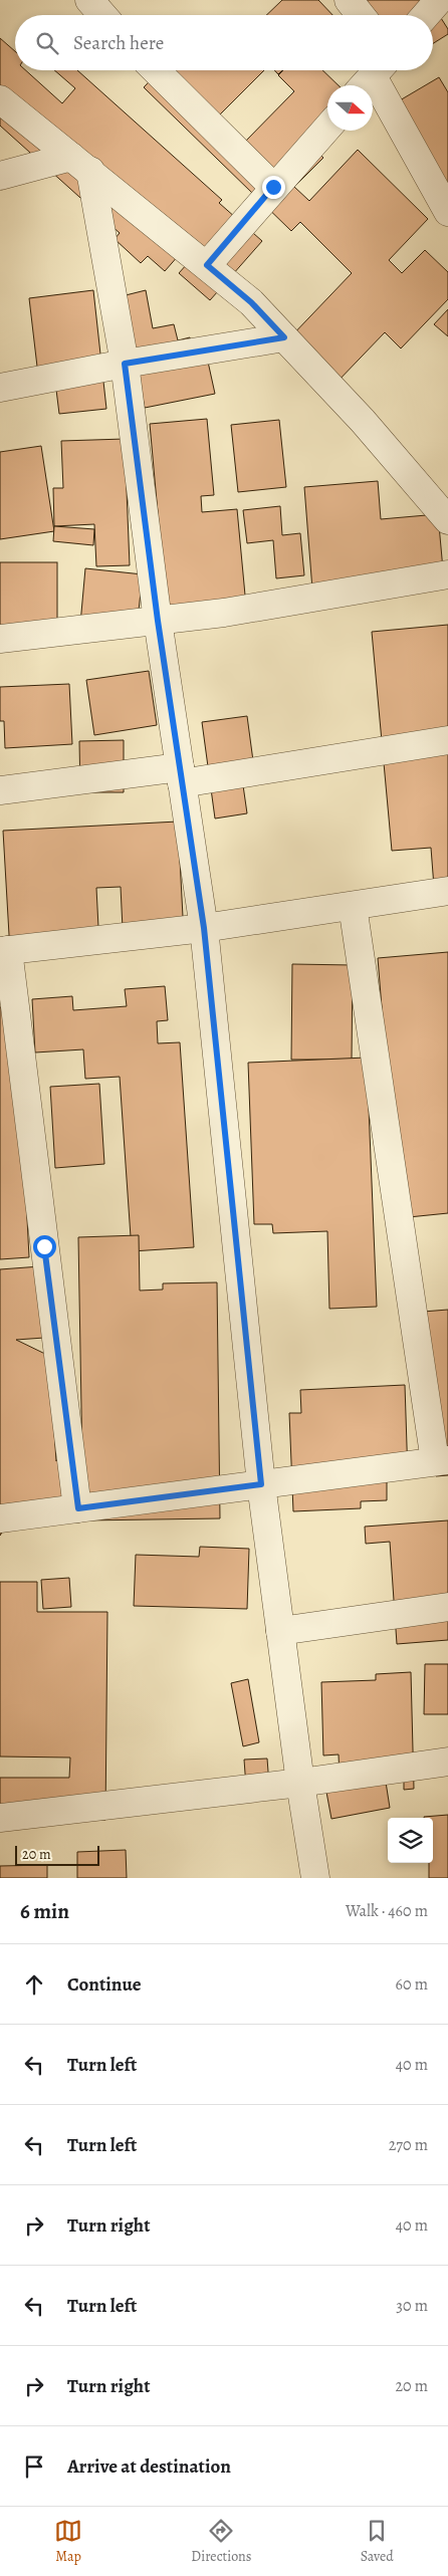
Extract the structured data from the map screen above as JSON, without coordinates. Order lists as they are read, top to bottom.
{
  "scale_bar": "20 m",
  "north": "right",
  "page": {
    "search": "Search here",
    "scale": "20 m",
    "heading": ["6 min", "Walk · 460 m"],
    "list": [
      ["Continue", "60 m"],
      ["Turn left", "40 m"],
      ["Turn left", "270 m"],
      ["Turn right", "40 m"],
      ["Turn left", "30 m"],
      ["Turn right", "20 m"],
      "Arrive at destination"
    ],
    "nav": ["Map", "Directions", "Saved"]
  }
}
